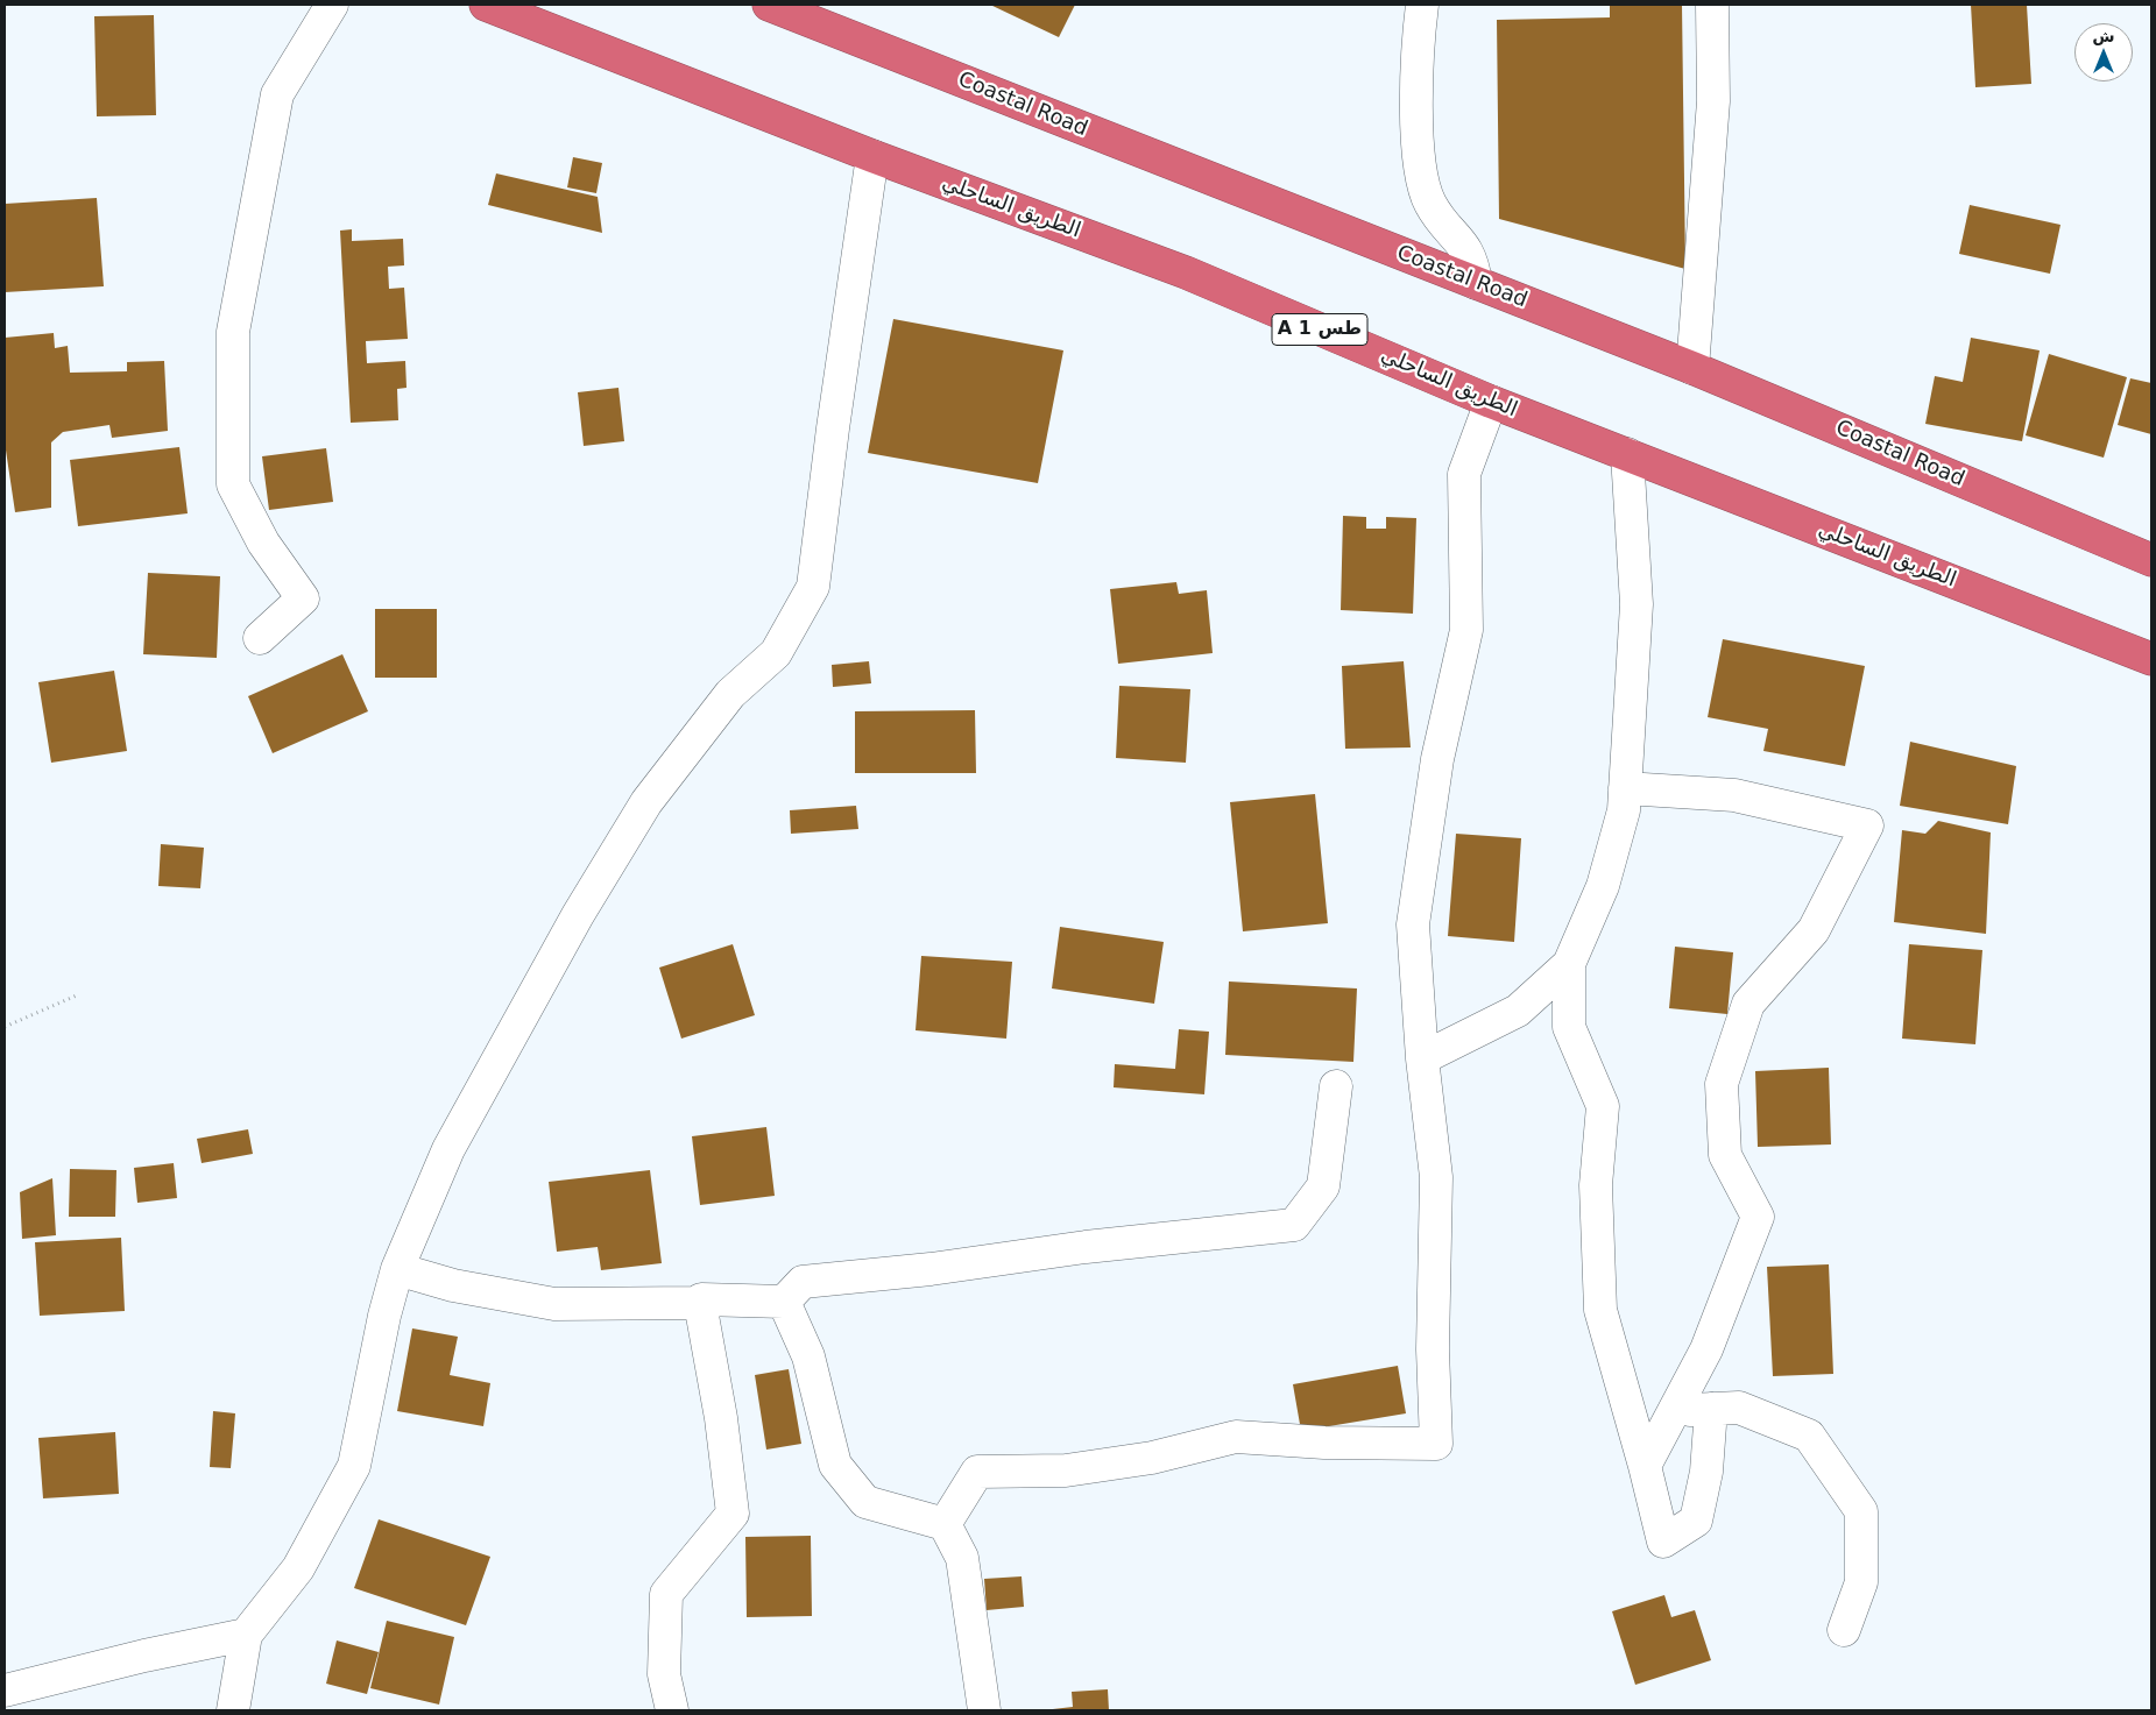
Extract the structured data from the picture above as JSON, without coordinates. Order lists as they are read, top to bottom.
{
  "streets": {
    "highway": ["Coastal Road", "الطريق الساحلي", "A 1 طس"]
  },
  "north": "top"
}
